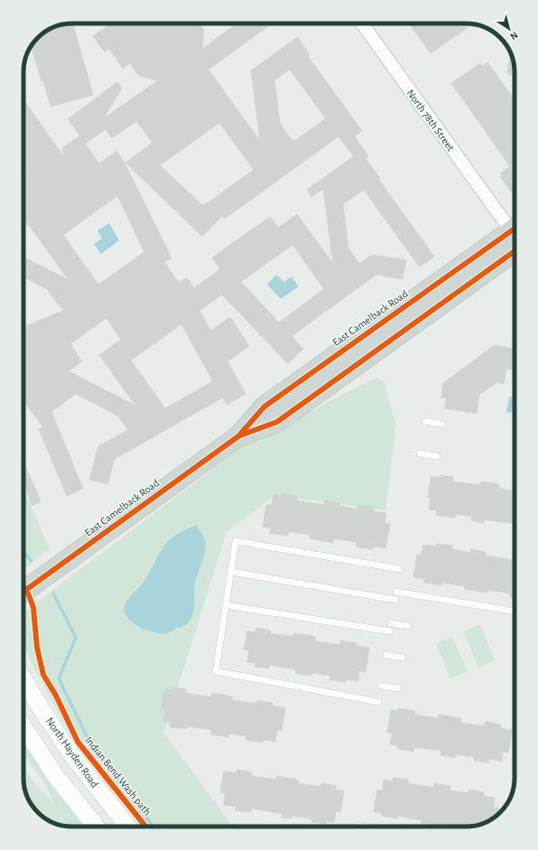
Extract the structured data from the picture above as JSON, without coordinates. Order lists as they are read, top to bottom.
{
  "streets": {
    "main road": ["East Camelback Road", "North Hayden Road"],
    "street": ["North 78th Street"],
    "cycle path": ["Indian Bend Wash path"]
  },
  "north": "bottom right"
}
